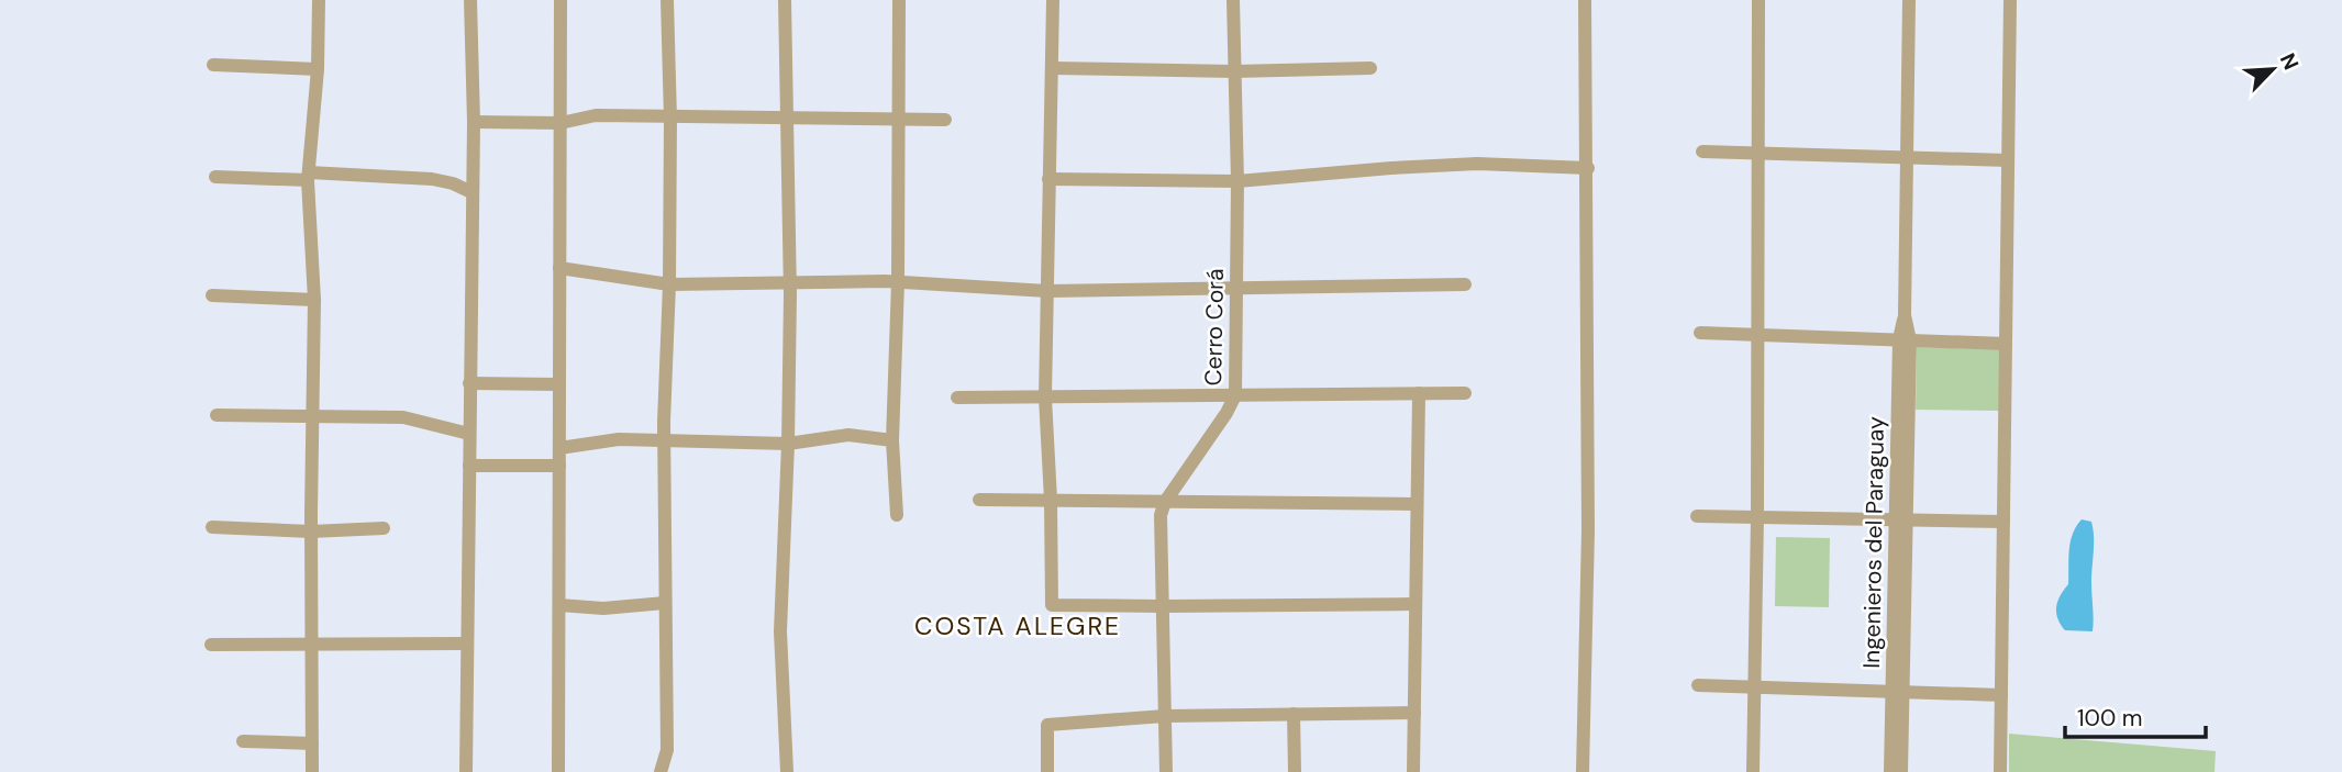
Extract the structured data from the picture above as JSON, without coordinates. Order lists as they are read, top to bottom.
{
  "streets": {
    "street": ["Cerro Corá", "Ingenieros del Paraguay"]
  },
  "districts": ["COSTA ALEGRE"],
  "scale_bar": "100 m",
  "north": "top right"
}
